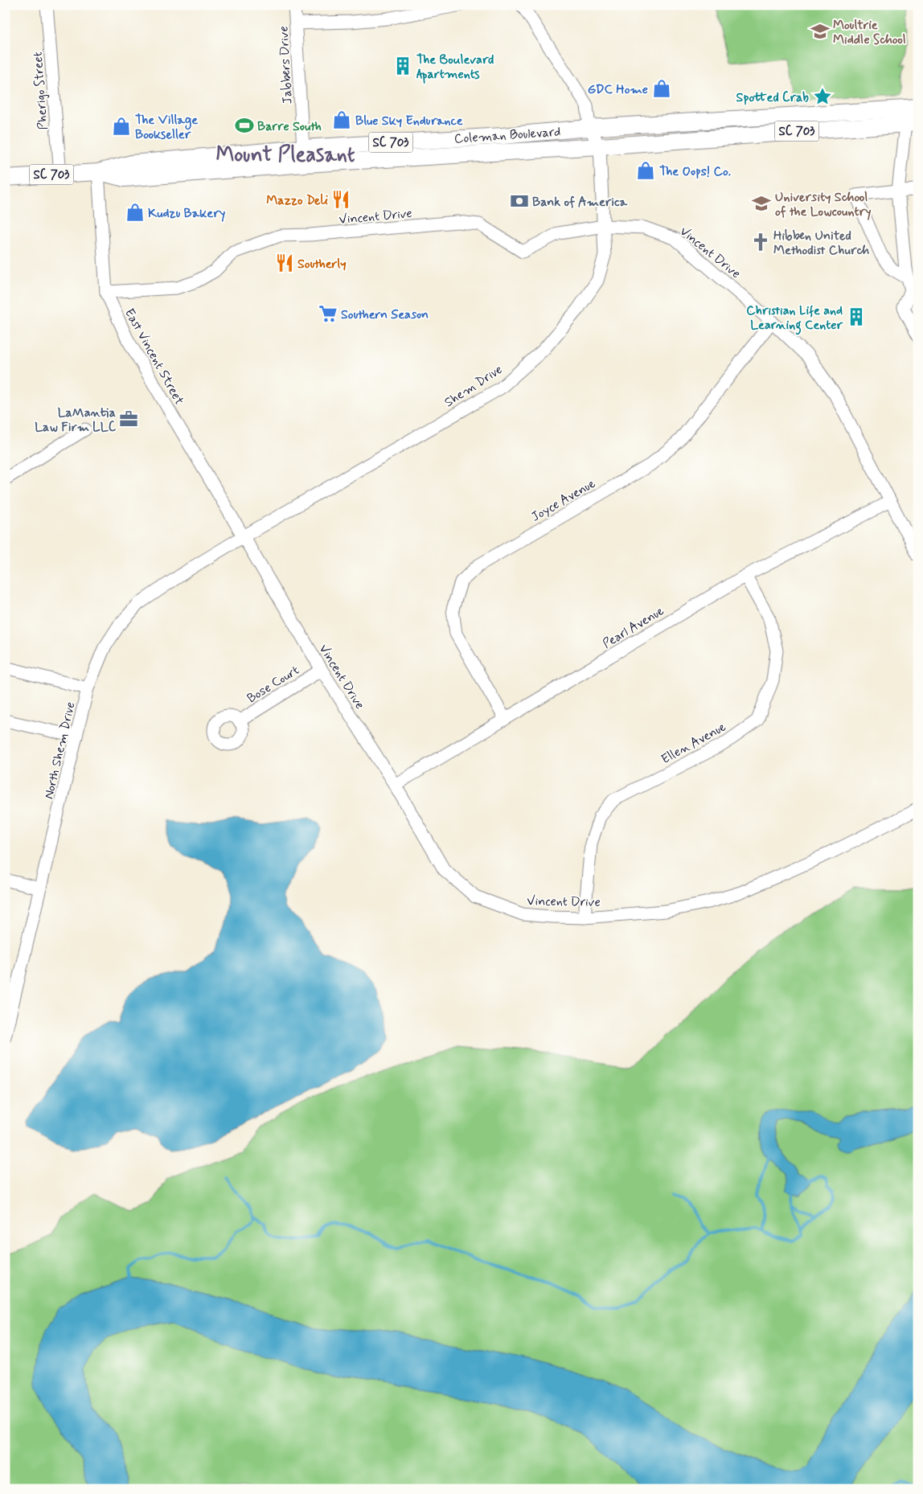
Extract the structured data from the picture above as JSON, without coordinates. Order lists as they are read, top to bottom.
{
  "streets": {
    "main road": ["SC 703", "Coleman Boulevard"],
    "street": [
      "Jabbers Drive",
      "Pherigo Street",
      "Vincent Drive",
      "East Vincent Street",
      "Shem Drive",
      "Joyce Avenue",
      "Pearl Avenue",
      "Bose Court",
      "Ellen Avenue",
      "North Shem Drive"
    ]
  },
  "crossings": [
    ["Jabbers Drive", "Coleman Boulevard"],
    ["Pherigo Street", "Coleman Boulevard"],
    ["Coleman Boulevard", "East Vincent Street"],
    ["Coleman Boulevard", "Shem Drive"],
    ["Vincent Drive", "East Vincent Street"],
    ["Vincent Drive", "Shem Drive"],
    ["Vincent Drive", "Joyce Avenue"],
    ["Vincent Drive", "Pearl Avenue"],
    ["Vincent Drive", "Bose Court"],
    ["Vincent Drive", "Ellen Avenue"],
    ["Vincent Drive", "North Shem Drive"],
    ["East Vincent Street", "Shem Drive"],
    ["East Vincent Street", "North Shem Drive"],
    ["Shem Drive", "North Shem Drive"],
    ["Joyce Avenue", "Pearl Avenue"],
    ["Pearl Avenue", "Ellen Avenue"]
  ],
  "districts": ["Mount Pleasant"],
  "places": {
    "school or university": ["Moultrie Middle School", "University School of the Lowcountry"],
    "building": ["The Boulevard Apartments", "Christian Life and Learning Center"],
    "shop": [
      "GDC Home",
      "Blue Sky Endurance",
      "The Village Bookseller",
      "The Oops! Co.",
      "Kudzu Bakery"
    ],
    "place": ["Spotted Crab"],
    "sports": ["Barre South"],
    "restaurant": ["Mazzo Deli", "Southerly"],
    "bank": ["Bank of America"],
    "church": ["Hibben United Methodist Church"],
    "supermarket": ["Southern Season"],
    "office": ["LaMantia Law Firm LLC"]
  }
}
